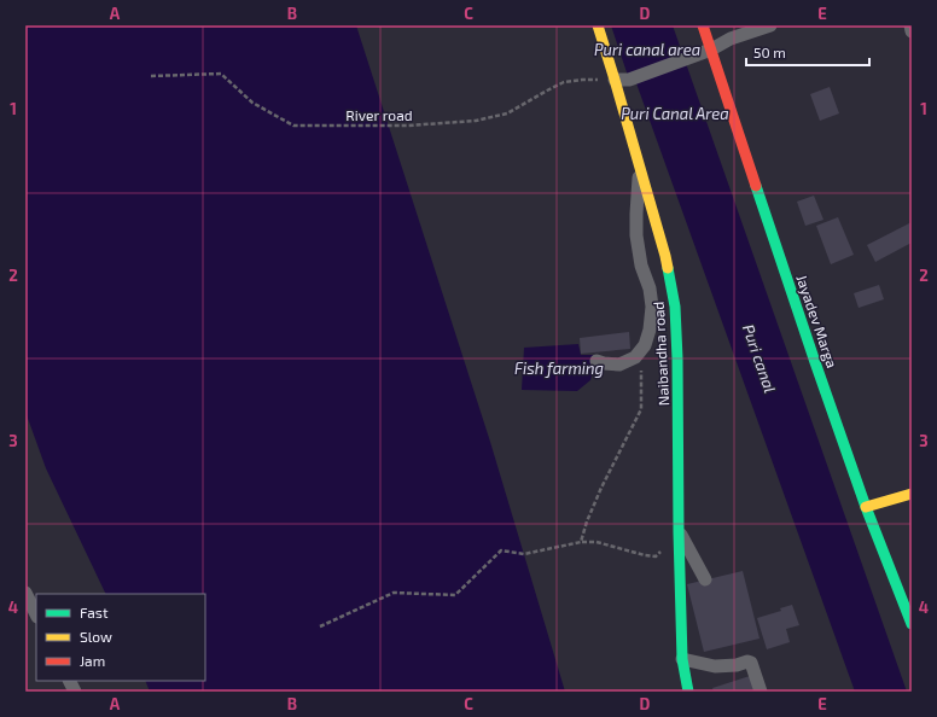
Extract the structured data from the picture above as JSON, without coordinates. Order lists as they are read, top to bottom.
{
  "streets": {
    "street": ["Jayadev Marga", "Naibandha road"],
    "path": ["River road"]
  },
  "crossings": [
    ["River road", "Naibandha road"]
  ],
  "water": [
    "Puri canal area",
    "Puri Canal Area",
    "Puri canal",
    "Fish farming"
  ],
  "legend": ["Fast", "Slow", "Jam"],
  "scale_bar": "50 m",
  "grid": {
    "columns": [
      "A",
      "B",
      "C",
      "D",
      "E"
    ],
    "rows": [
      "1",
      "2",
      "3",
      "4"
    ]
  }
}
